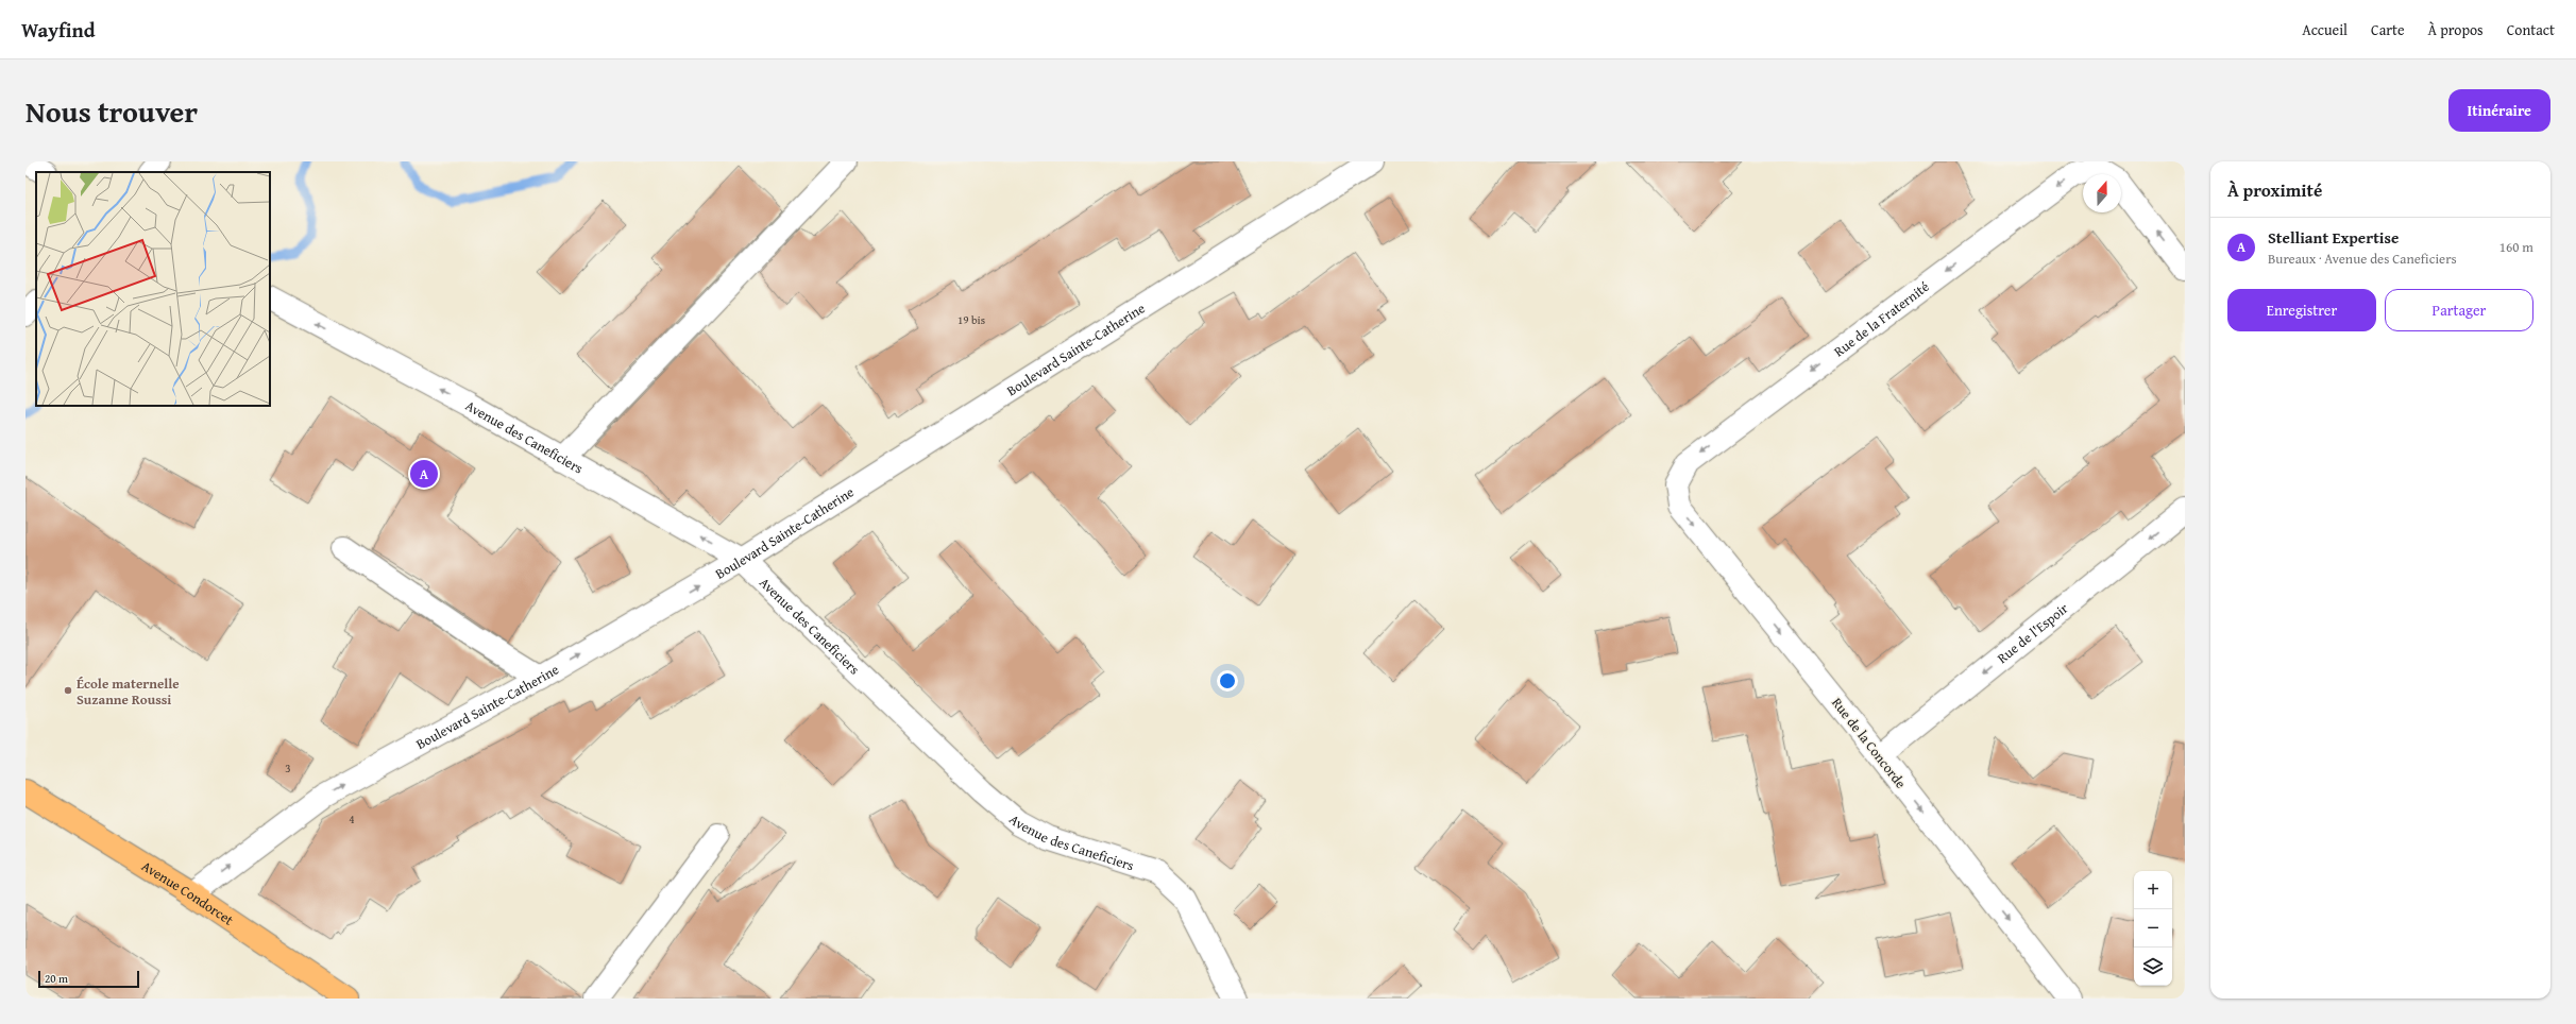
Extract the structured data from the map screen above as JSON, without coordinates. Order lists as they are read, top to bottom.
{
  "streets": {
    "main road": ["Avenue Condorcet"],
    "street": [
      "Rue de la Fraternité",
      "Boulevard Sainte-Catherine",
      "Avenue des Caneficiers",
      "Rue de l'Espoir",
      "Rue de la Concorde"
    ]
  },
  "crossings": [
    ["Rue de la Fraternité", "Rue de la Concorde"],
    ["Boulevard Sainte-Catherine", "Avenue des Caneficiers"],
    ["Boulevard Sainte-Catherine", "Avenue Condorcet"],
    ["Rue de l'Espoir", "Rue de la Concorde"]
  ],
  "one_way": [
    "Rue de la Fraternité",
    "Boulevard Sainte-Catherine",
    "Rue de l'Espoir",
    "Rue de la Concorde"
  ],
  "places": ["École maternelle Suzanne Roussi"],
  "house_numbers": ["19 bis", "3", "4"],
  "scale_bar": "20 m",
  "north": "top",
  "page": {
    "header": "Wayfind",
    "nav": [
      "Accueil",
      "Carte",
      "À propos",
      "Contact"
    ],
    "title": "Nous trouver",
    "buttons": [
      "Itinéraire",
      ["Enregistrer", "Partager"]
    ],
    "heading": "À proximité",
    "list": [
      {
        "mark": "A",
        "name": "Stelliant Expertise",
        "note": "Bureaux · Avenue des Caneficiers",
        "value": "160 m"
      }
    ],
    "pins": "A",
    "map_buttons": ["+", "−"],
    "scale": "20 m"
  }
}
